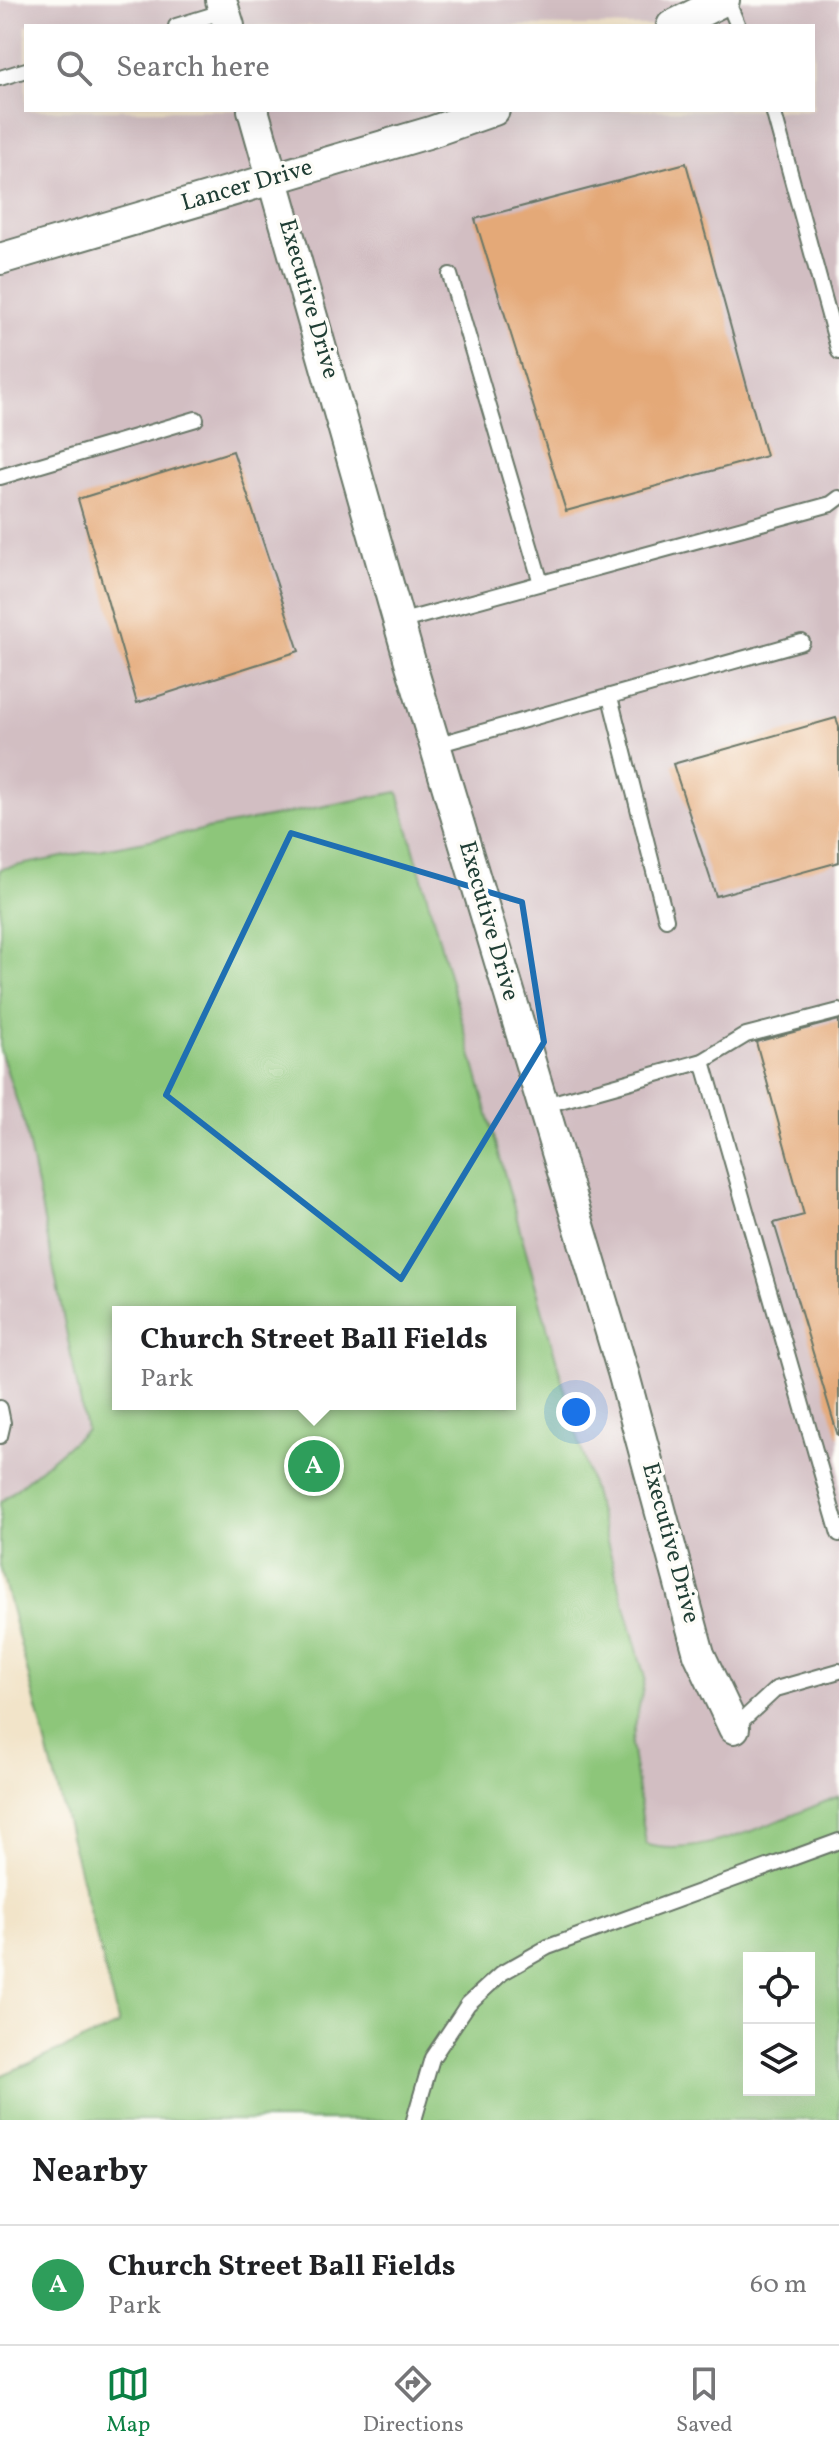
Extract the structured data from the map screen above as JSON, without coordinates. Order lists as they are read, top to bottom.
{
  "streets": {
    "street": ["Lancer Drive", "Executive Drive"]
  },
  "crossings": [
    ["Lancer Drive", "Executive Drive"]
  ],
  "page": {
    "search": "Search here",
    "popup": ["Church Street Ball Fields", "Park"],
    "pins": "A",
    "heading": "Nearby",
    "list": [
      {
        "mark": "A",
        "name": "Church Street Ball Fields",
        "note": "Park",
        "value": "60 m"
      }
    ],
    "nav": ["Map", "Directions", "Saved"]
  }
}
